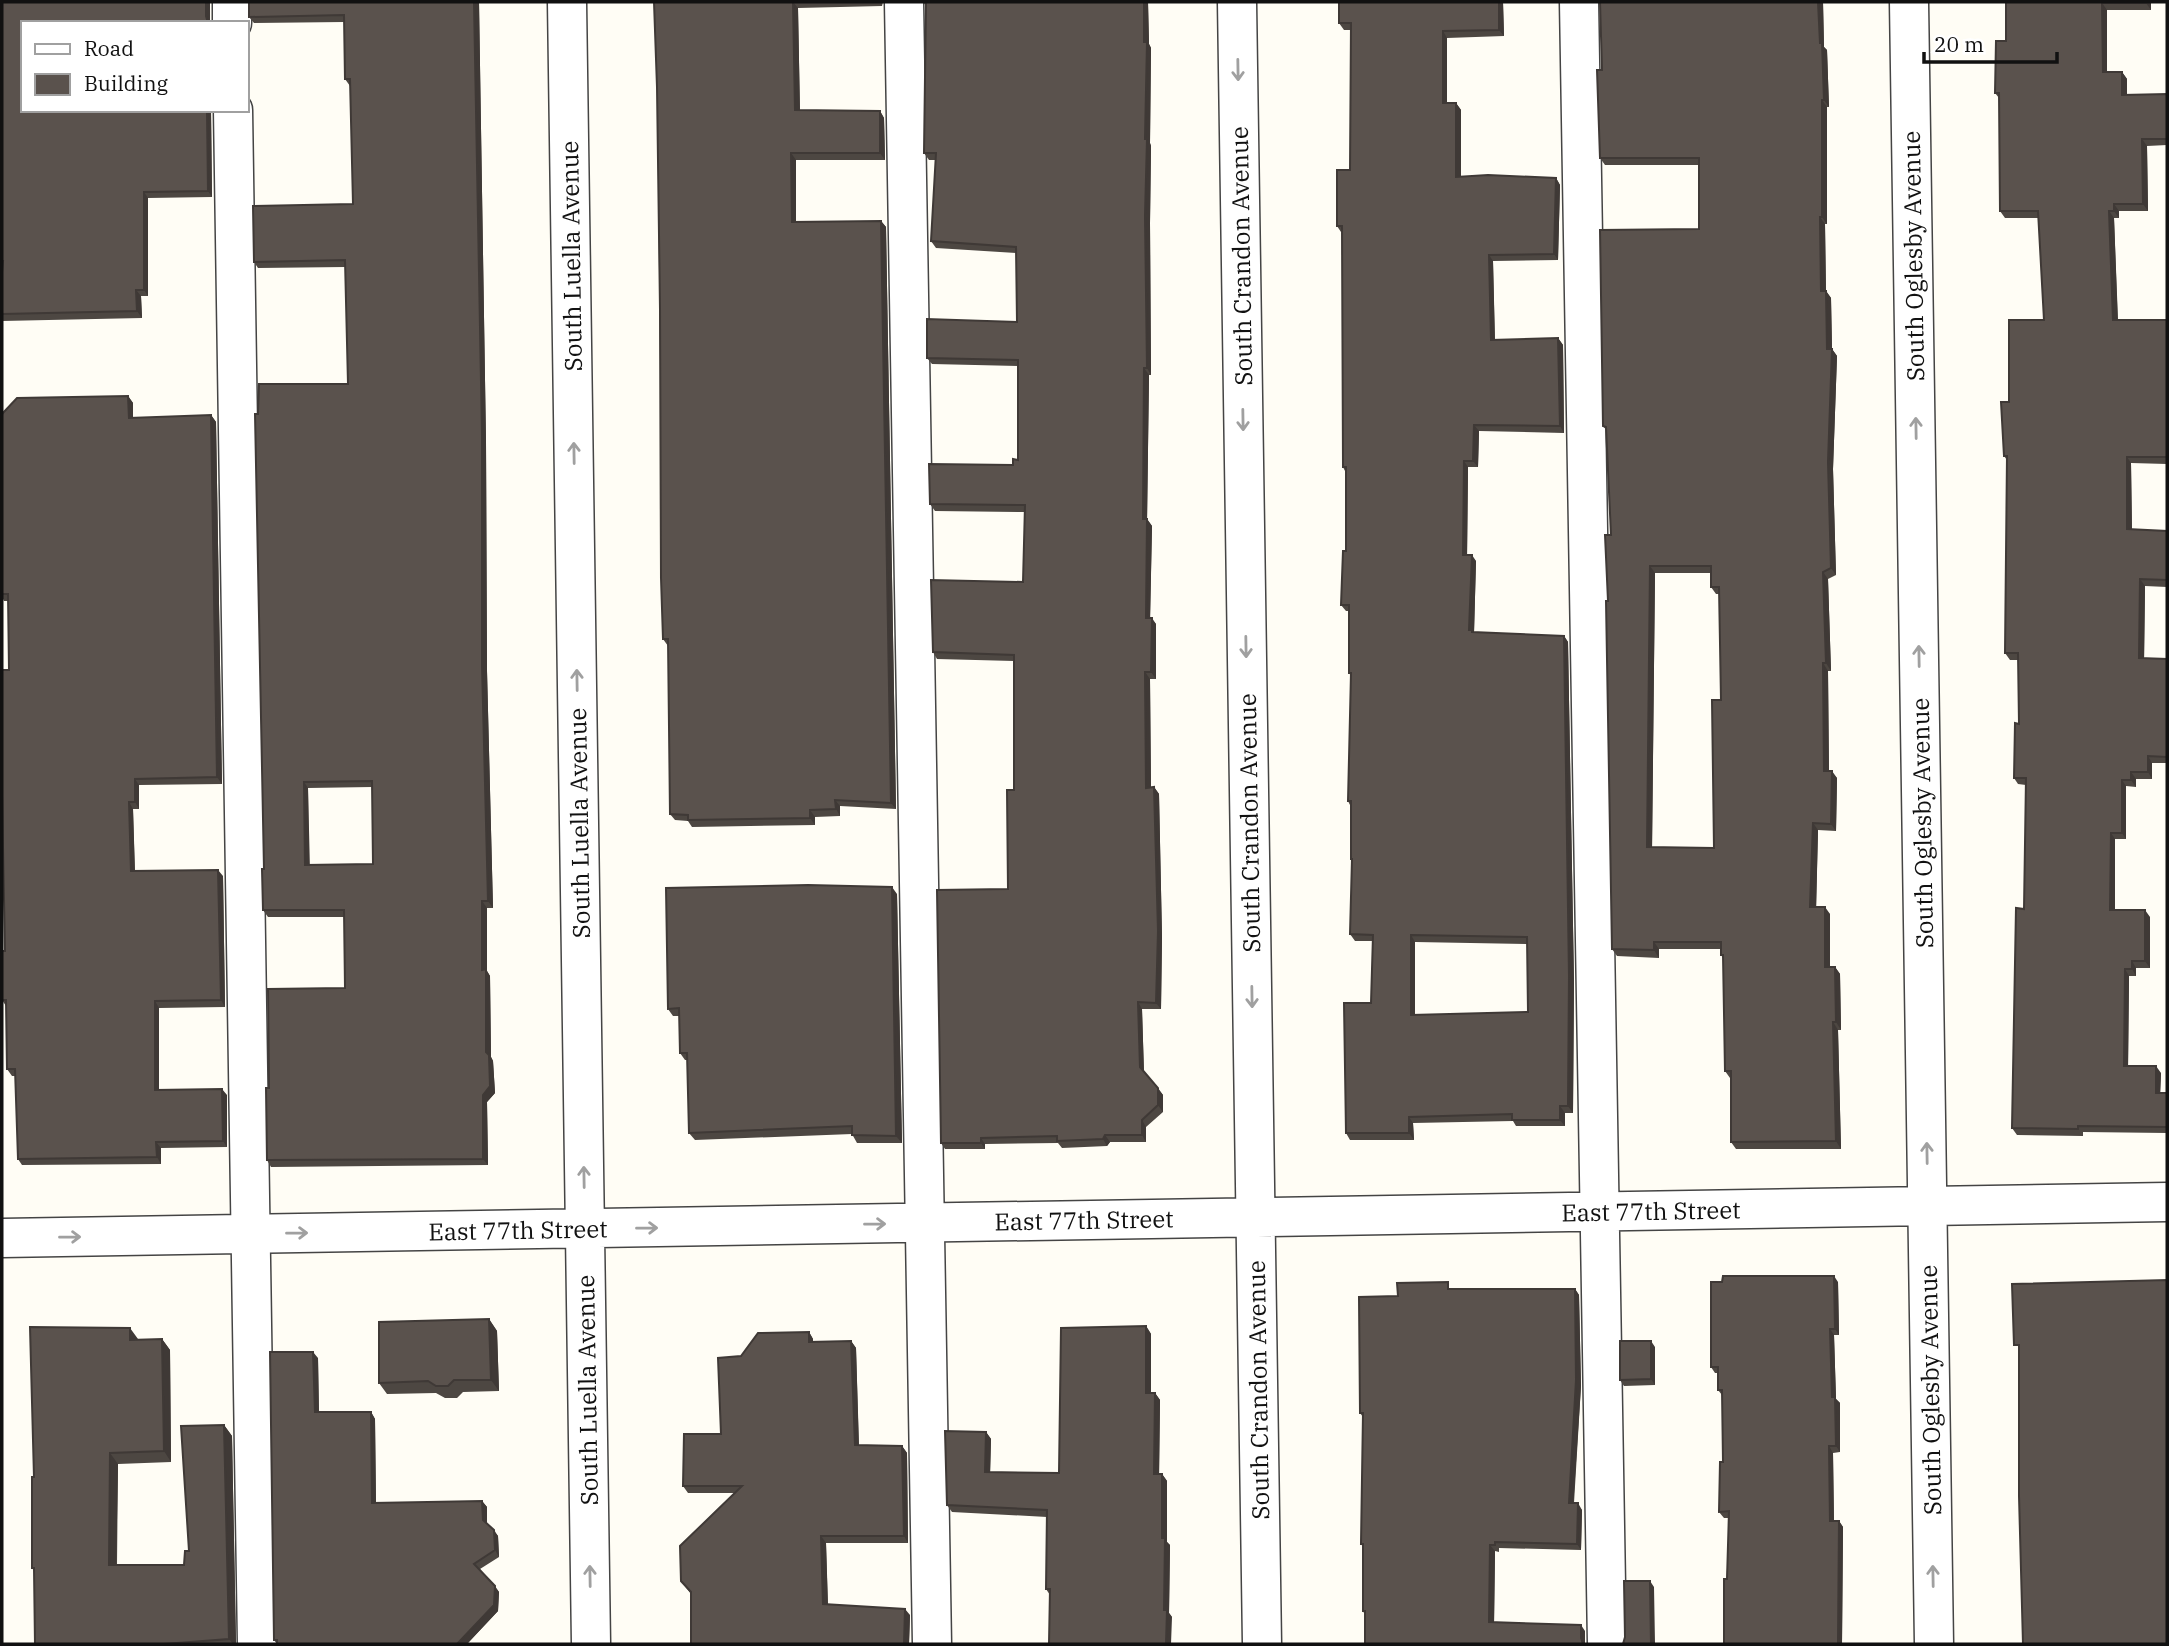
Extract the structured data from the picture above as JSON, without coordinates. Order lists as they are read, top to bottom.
{
  "streets": {
    "street": [
      "South Luella Avenue",
      "South Crandon Avenue",
      "South Oglesby Avenue",
      "East 77th Street"
    ]
  },
  "crossings": [
    ["South Luella Avenue", "East 77th Street"],
    ["South Crandon Avenue", "East 77th Street"],
    ["South Oglesby Avenue", "East 77th Street"]
  ],
  "one_way": ["East 77th Street"],
  "legend": ["Road", "Building"],
  "scale_bar": "20 m"
}
